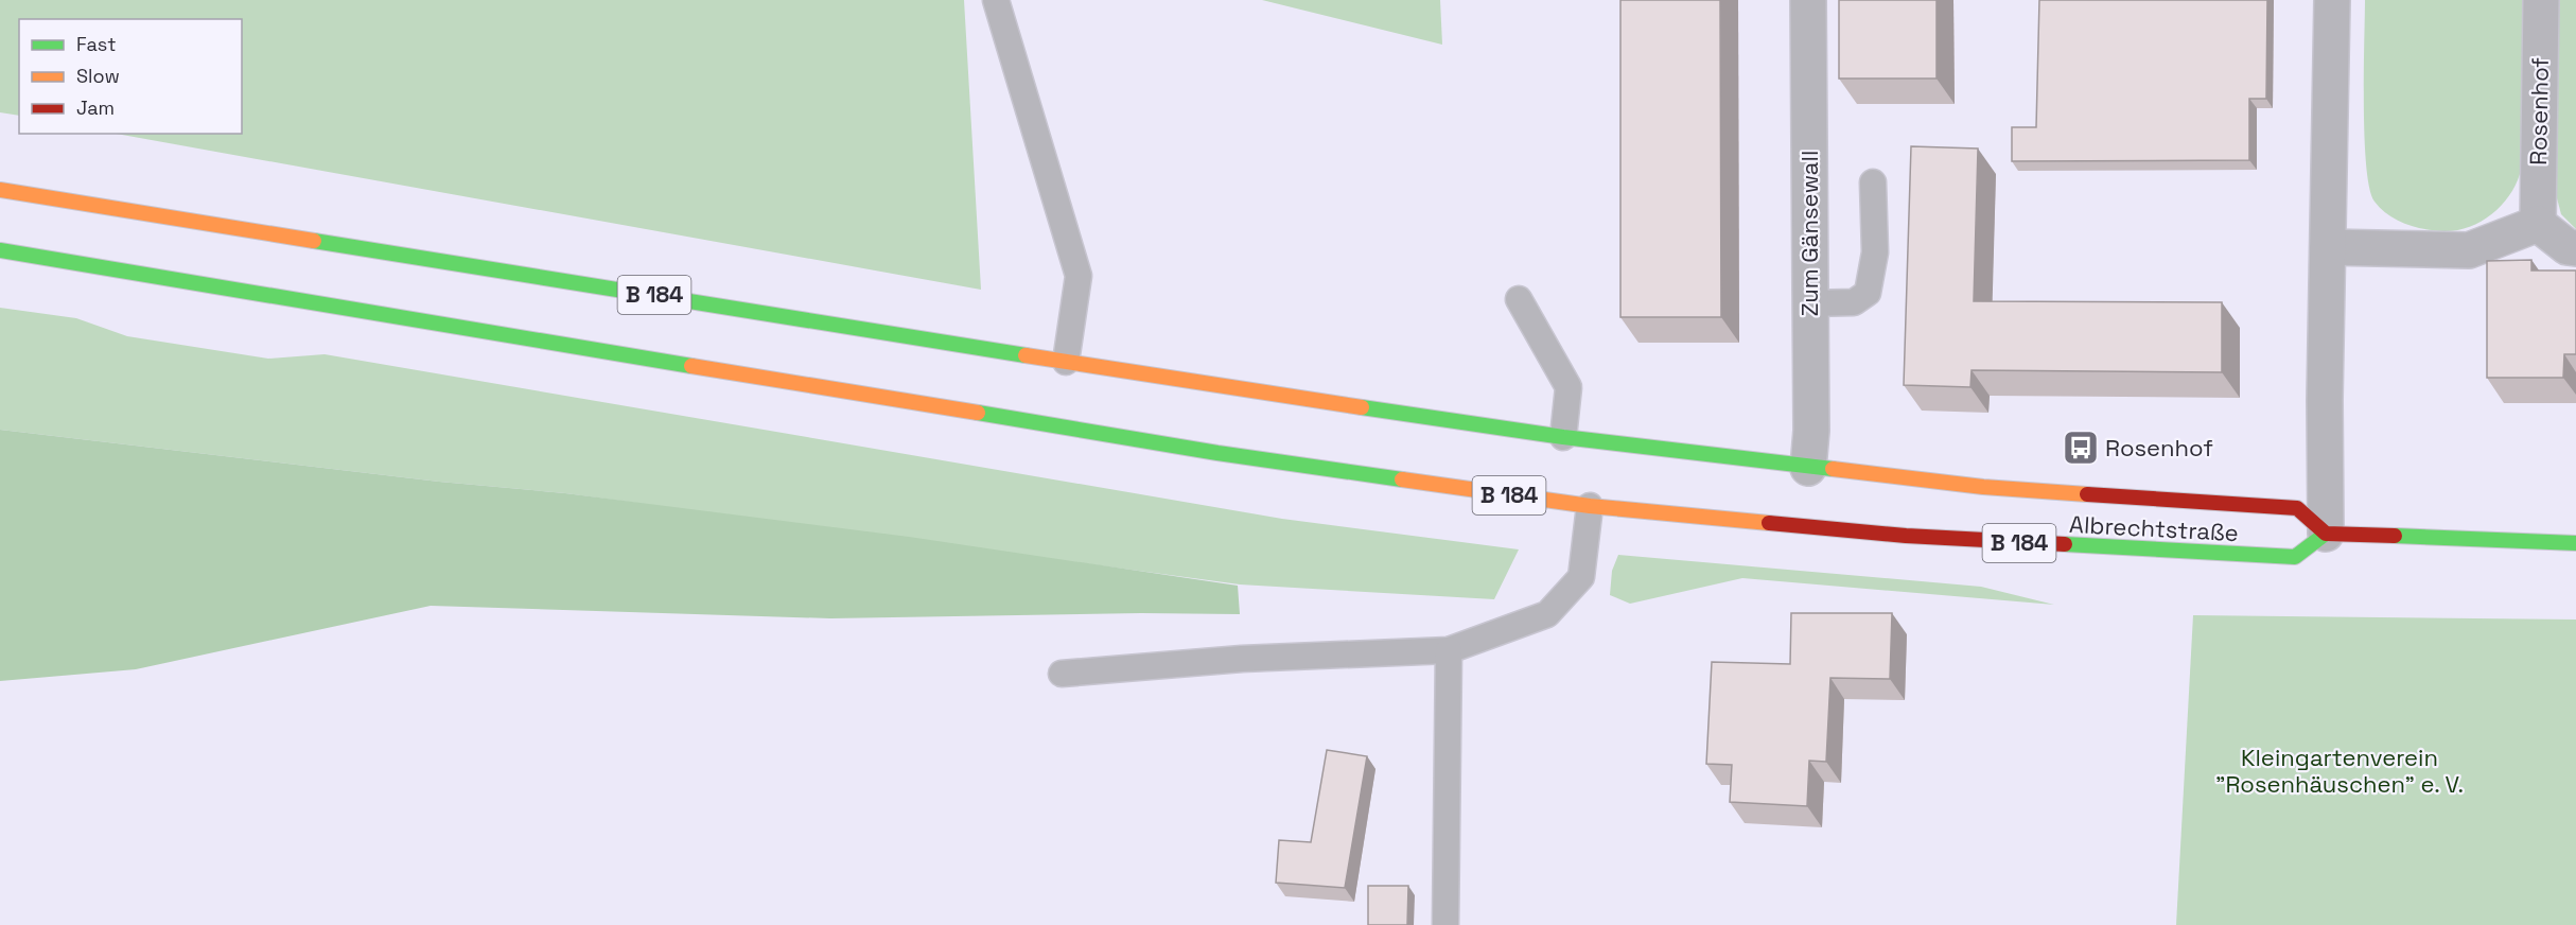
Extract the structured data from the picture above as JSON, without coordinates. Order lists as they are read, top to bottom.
{
  "streets": {
    "main road": ["B 184", "Albrechtstraße"],
    "street": ["Rosenhof", "Zum Gänsewall"]
  },
  "crossings": [
    ["Zum Gänsewall", "B 184"],
    ["Zum Gänsewall", "Albrechtstraße"],
    ["B 184", "Albrechtstraße"]
  ],
  "parks": ["Kleingartenverein \"Rosenhäuschen\" e. V."],
  "places": {
    "bus stop": ["Rosenhof"]
  },
  "legend": ["Fast", "Slow", "Jam"]
}
